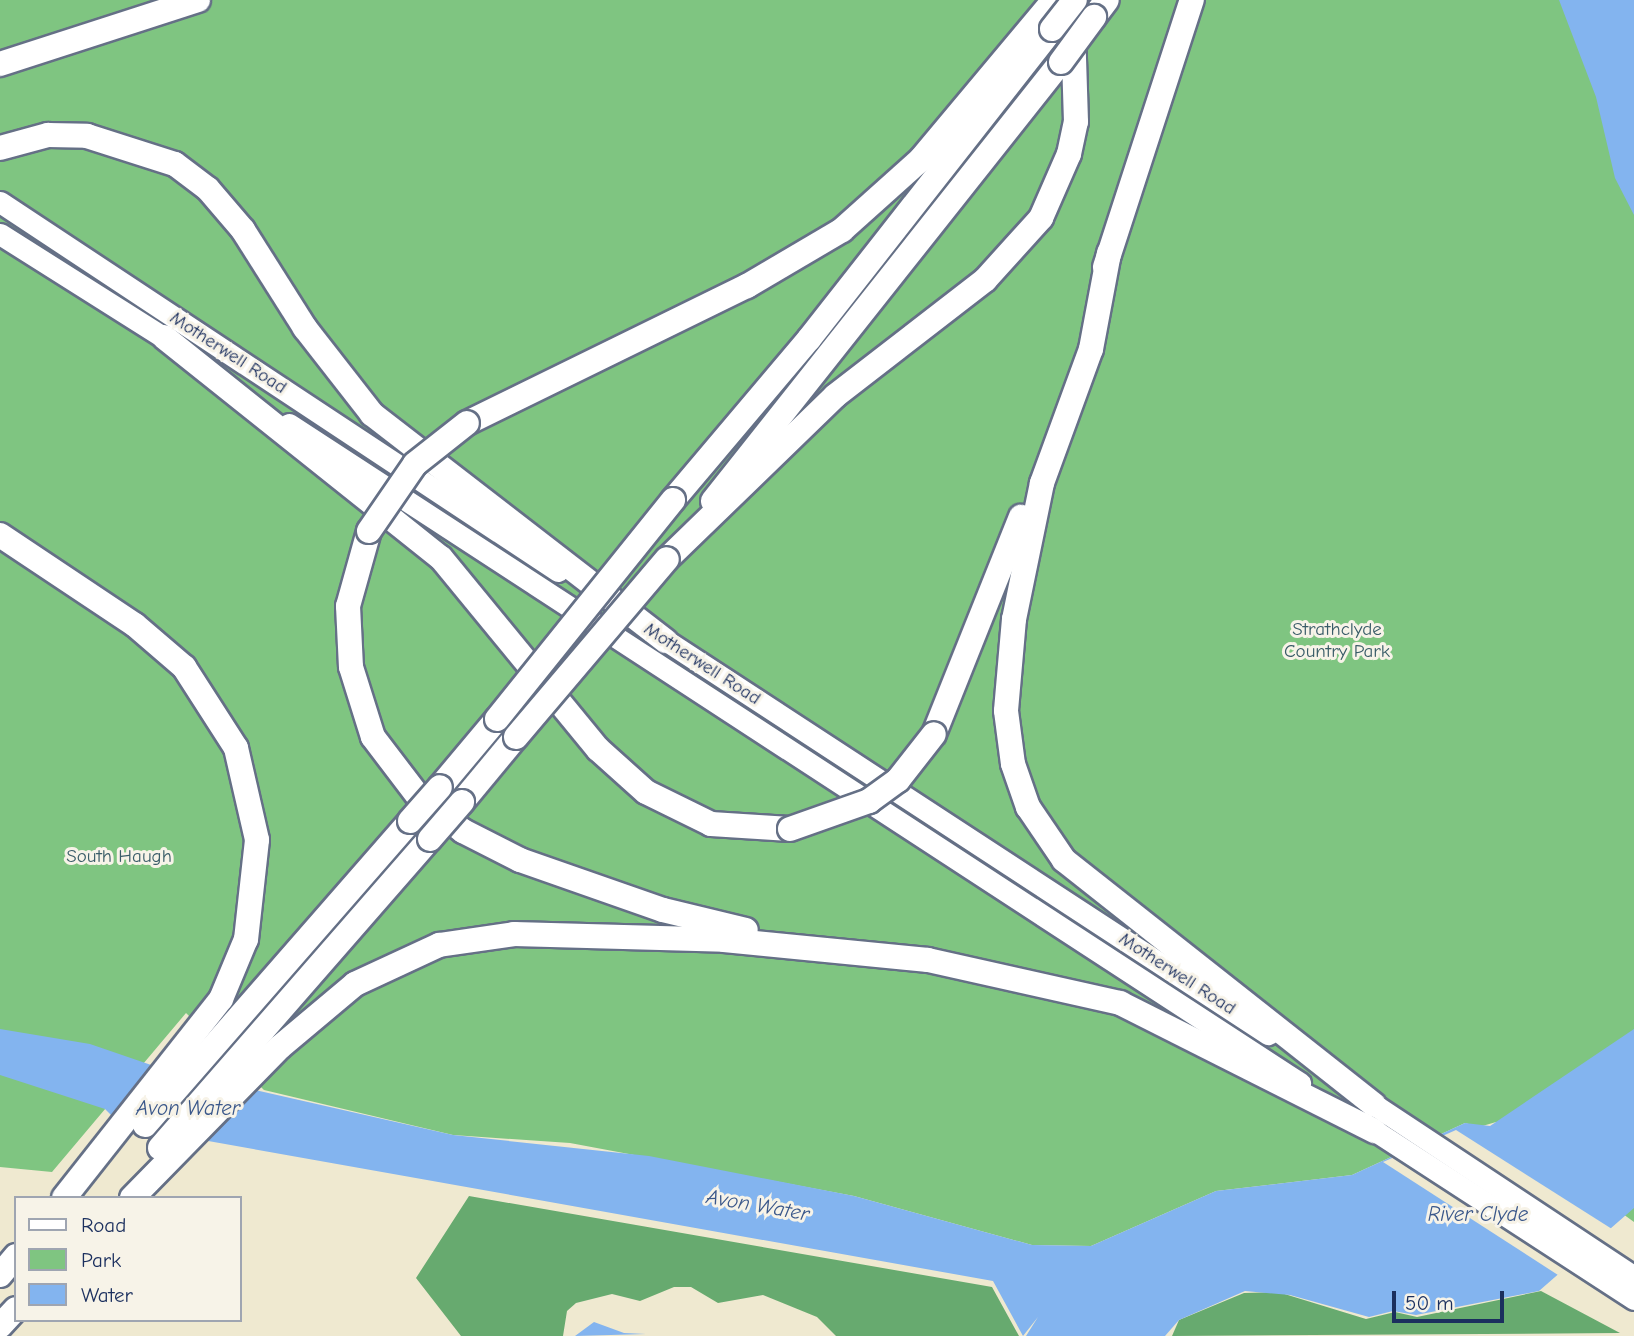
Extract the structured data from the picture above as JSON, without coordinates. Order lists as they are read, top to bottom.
{
  "streets": {
    "main road": ["Motherwell Road"]
  },
  "water": ["Avon Water", "River Clyde"],
  "parks": ["Strathclyde Country Park", "South Haugh"],
  "legend": ["Road", "Park", "Water"],
  "scale_bar": "50 m"
}
